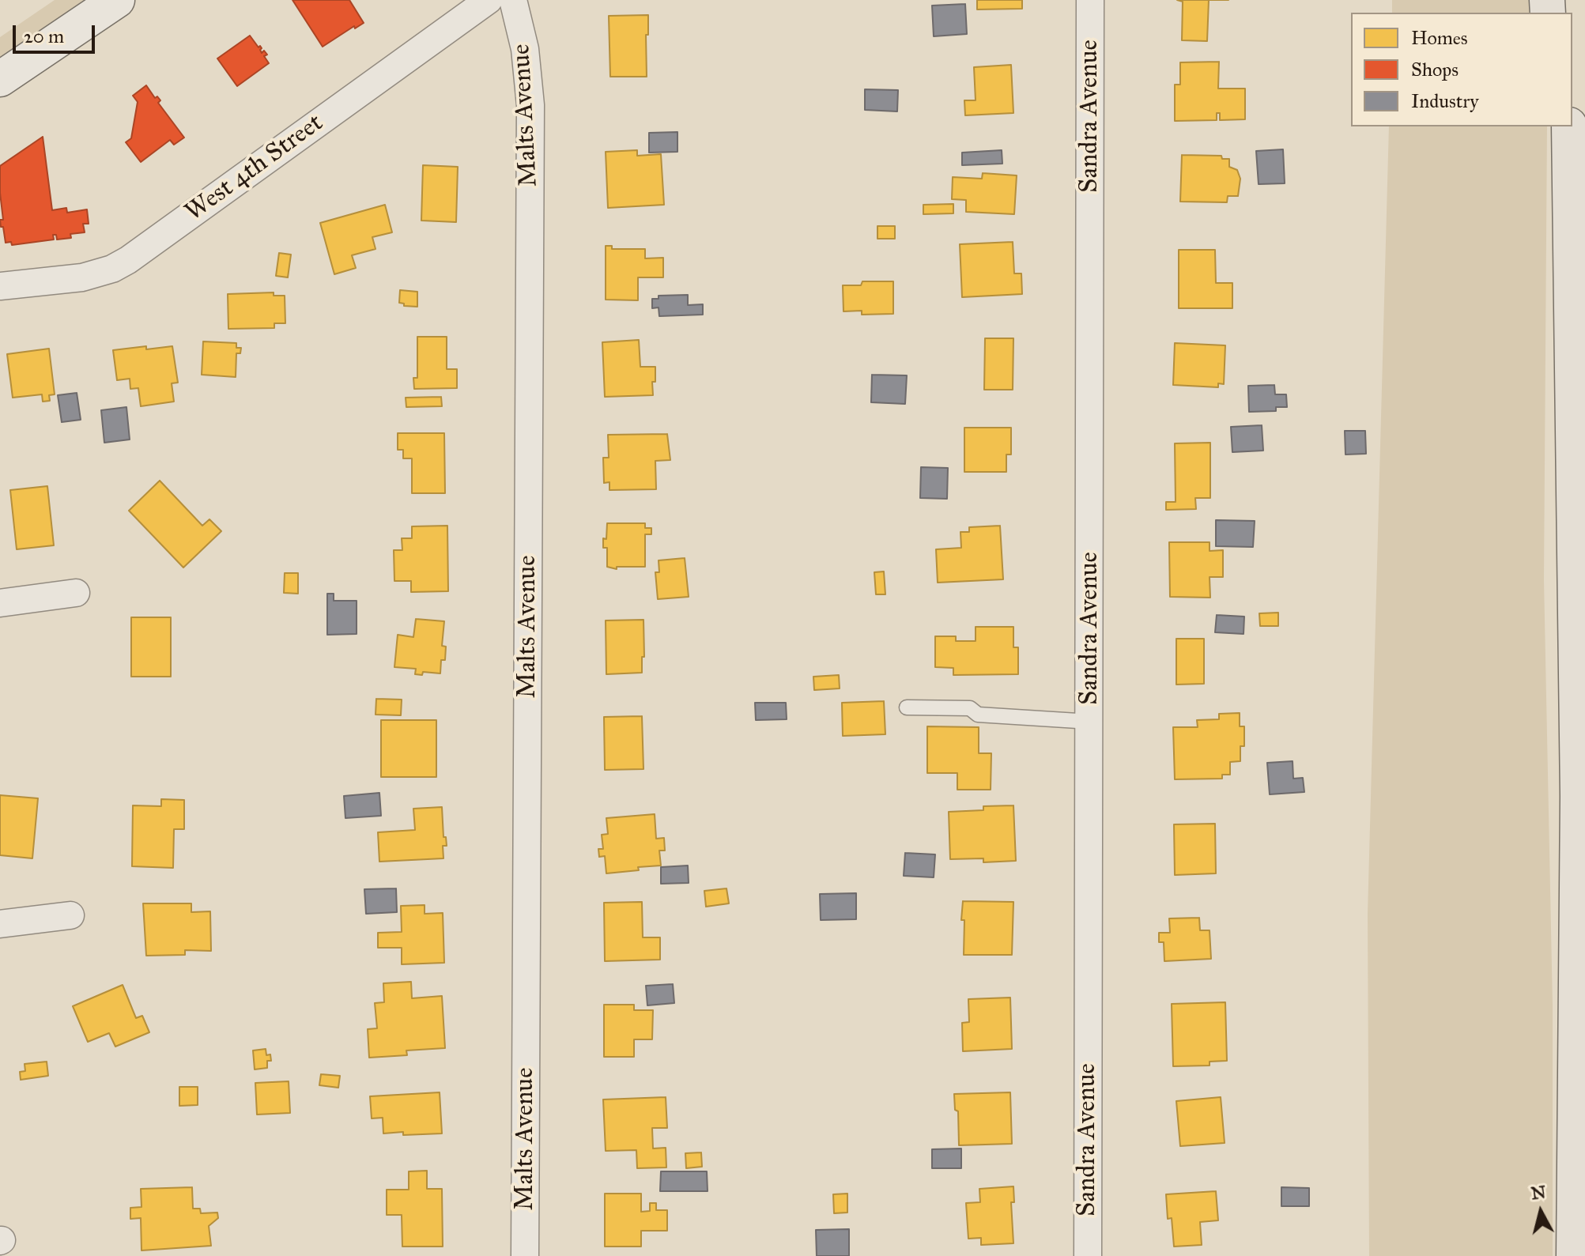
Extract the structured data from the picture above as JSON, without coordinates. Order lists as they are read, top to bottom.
{
  "streets": {
    "street": ["Malts Avenue", "Sandra Avenue", "West 4th Street"]
  },
  "legend": ["Homes", "Shops", "Industry"],
  "scale_bar": "20 m",
  "north": "top"
}
